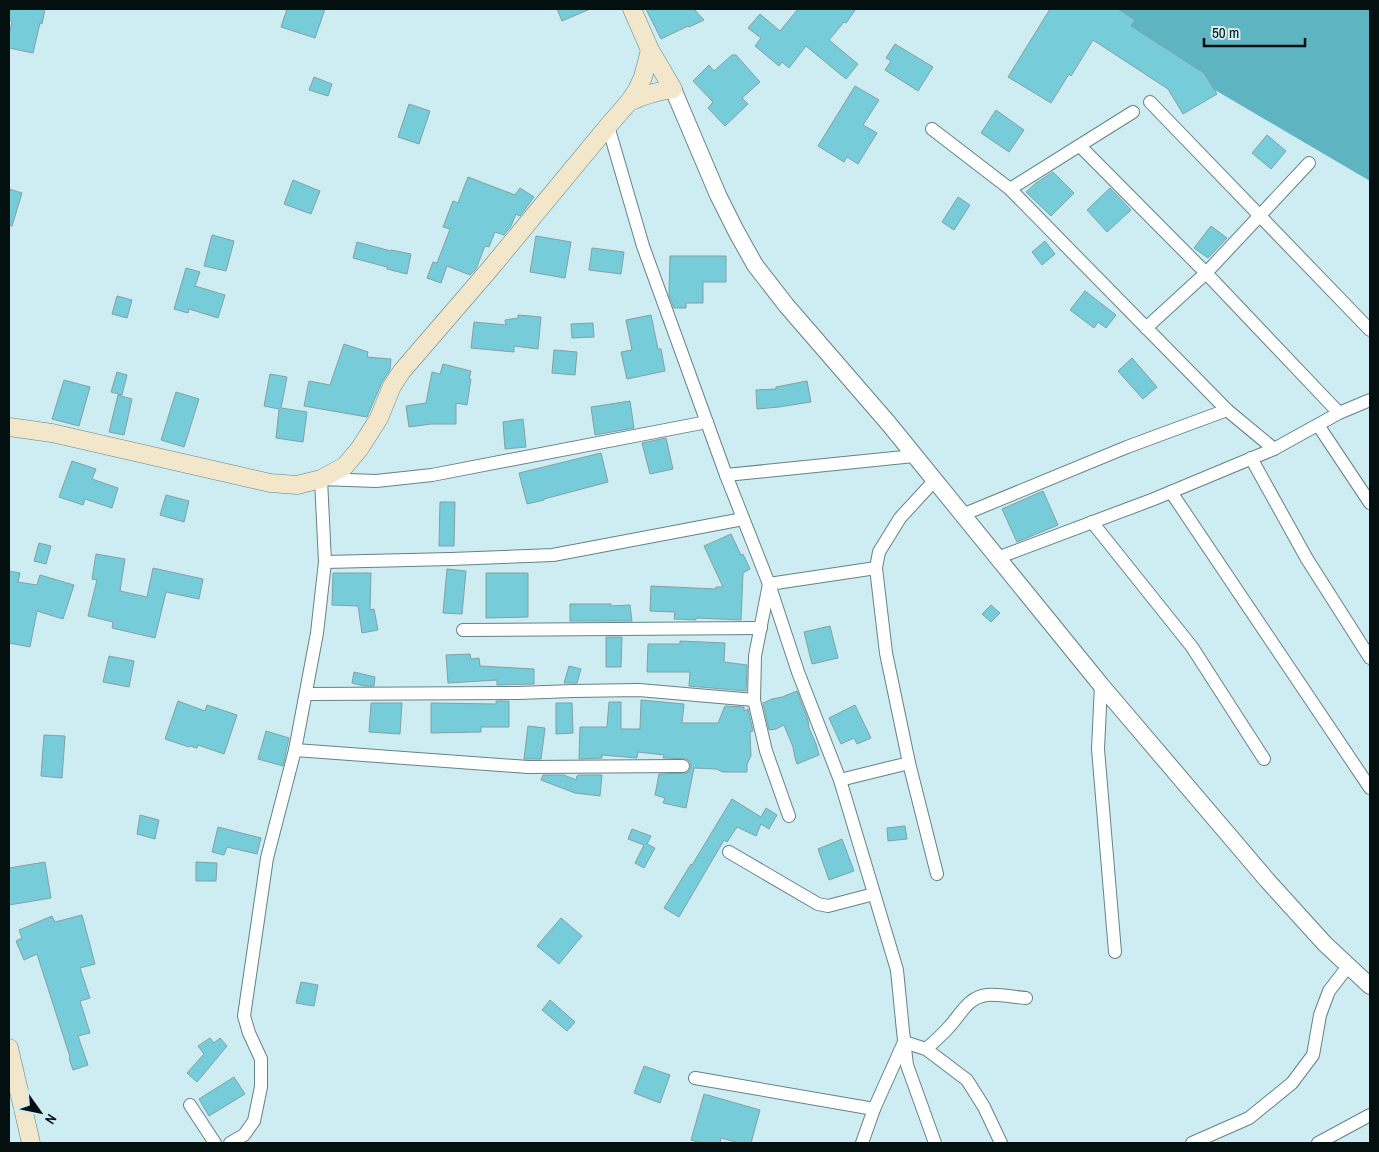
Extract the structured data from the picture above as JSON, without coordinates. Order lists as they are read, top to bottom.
{
  "scale_bar": "50 m",
  "north": "bottom right"
}
